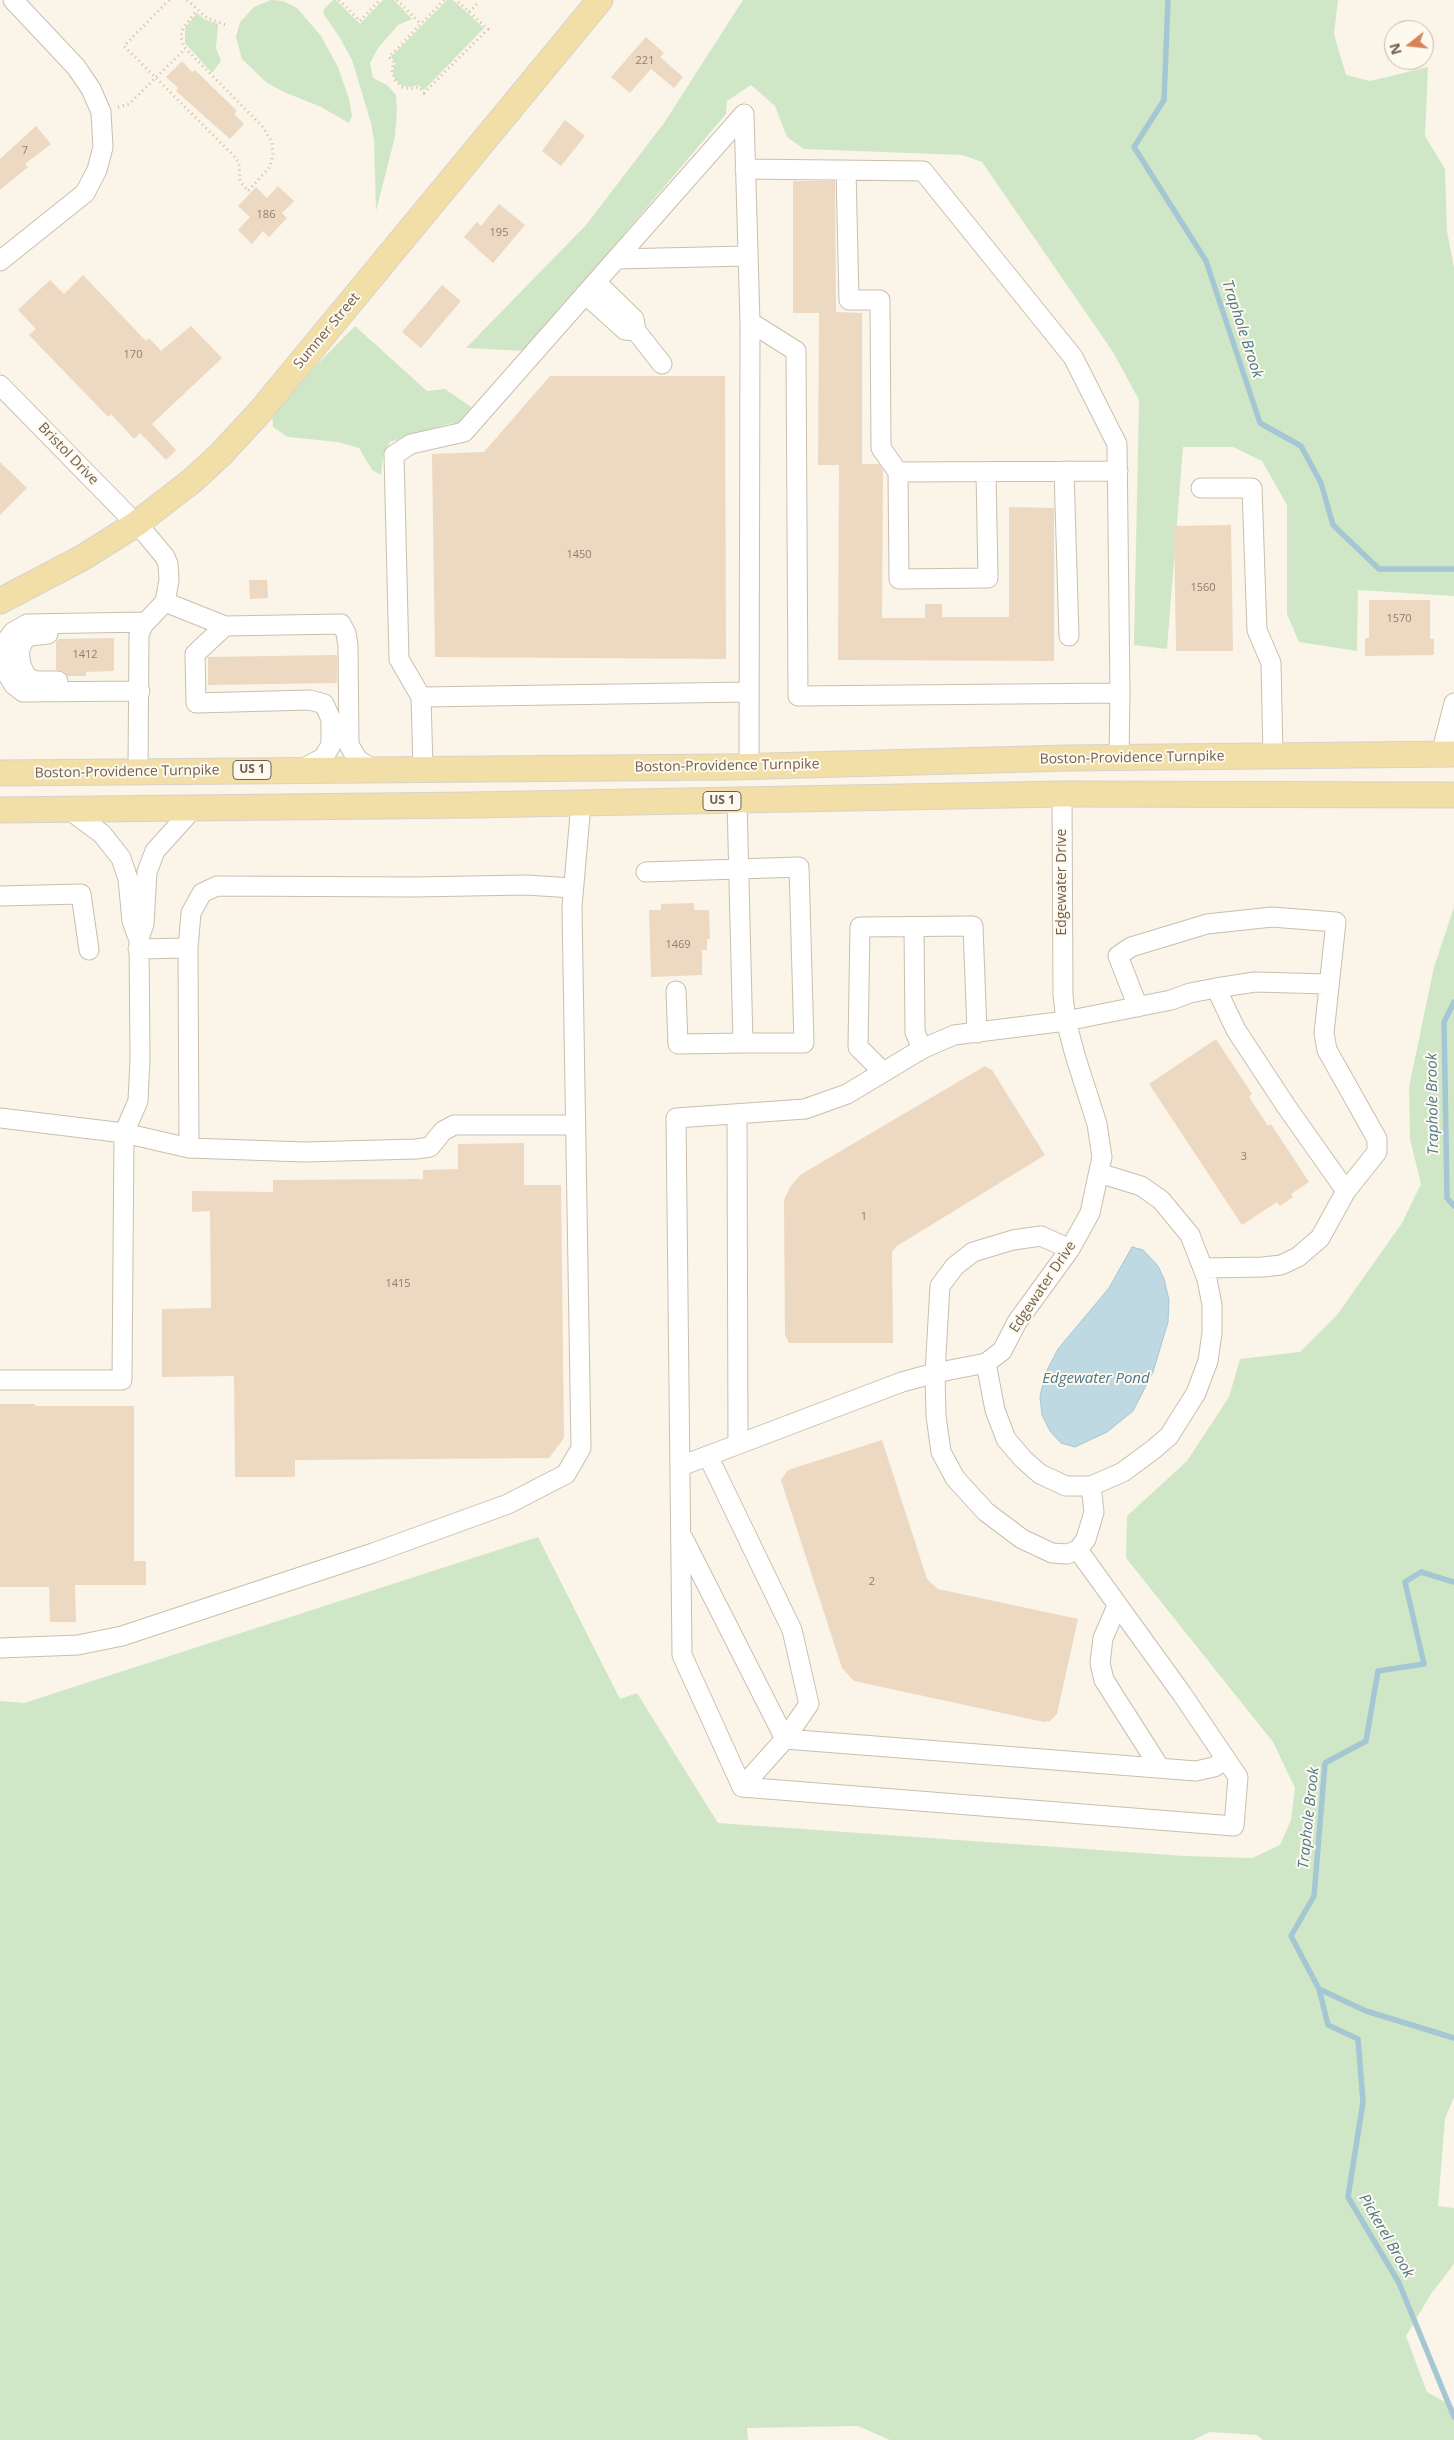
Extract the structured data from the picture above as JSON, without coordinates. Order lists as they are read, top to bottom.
{
  "streets": {
    "main road": ["Sumner Street", "Boston-Providence Turnpike", "US 1"],
    "street": ["Bristol Drive", "Edgewater Drive"]
  },
  "crossings": [
    ["Sumner Street", "Bristol Drive"],
    ["US 1", "Edgewater Drive"]
  ],
  "water": ["Traphole Brook", "Edgewater Pond", "Pickerel Brook"],
  "house_numbers": [
    "221",
    "7",
    "186",
    "195",
    "170",
    "1450",
    "1560",
    "1570",
    "1412",
    "1469",
    "3",
    "1",
    "1415",
    "2"
  ],
  "north": "left"
}
